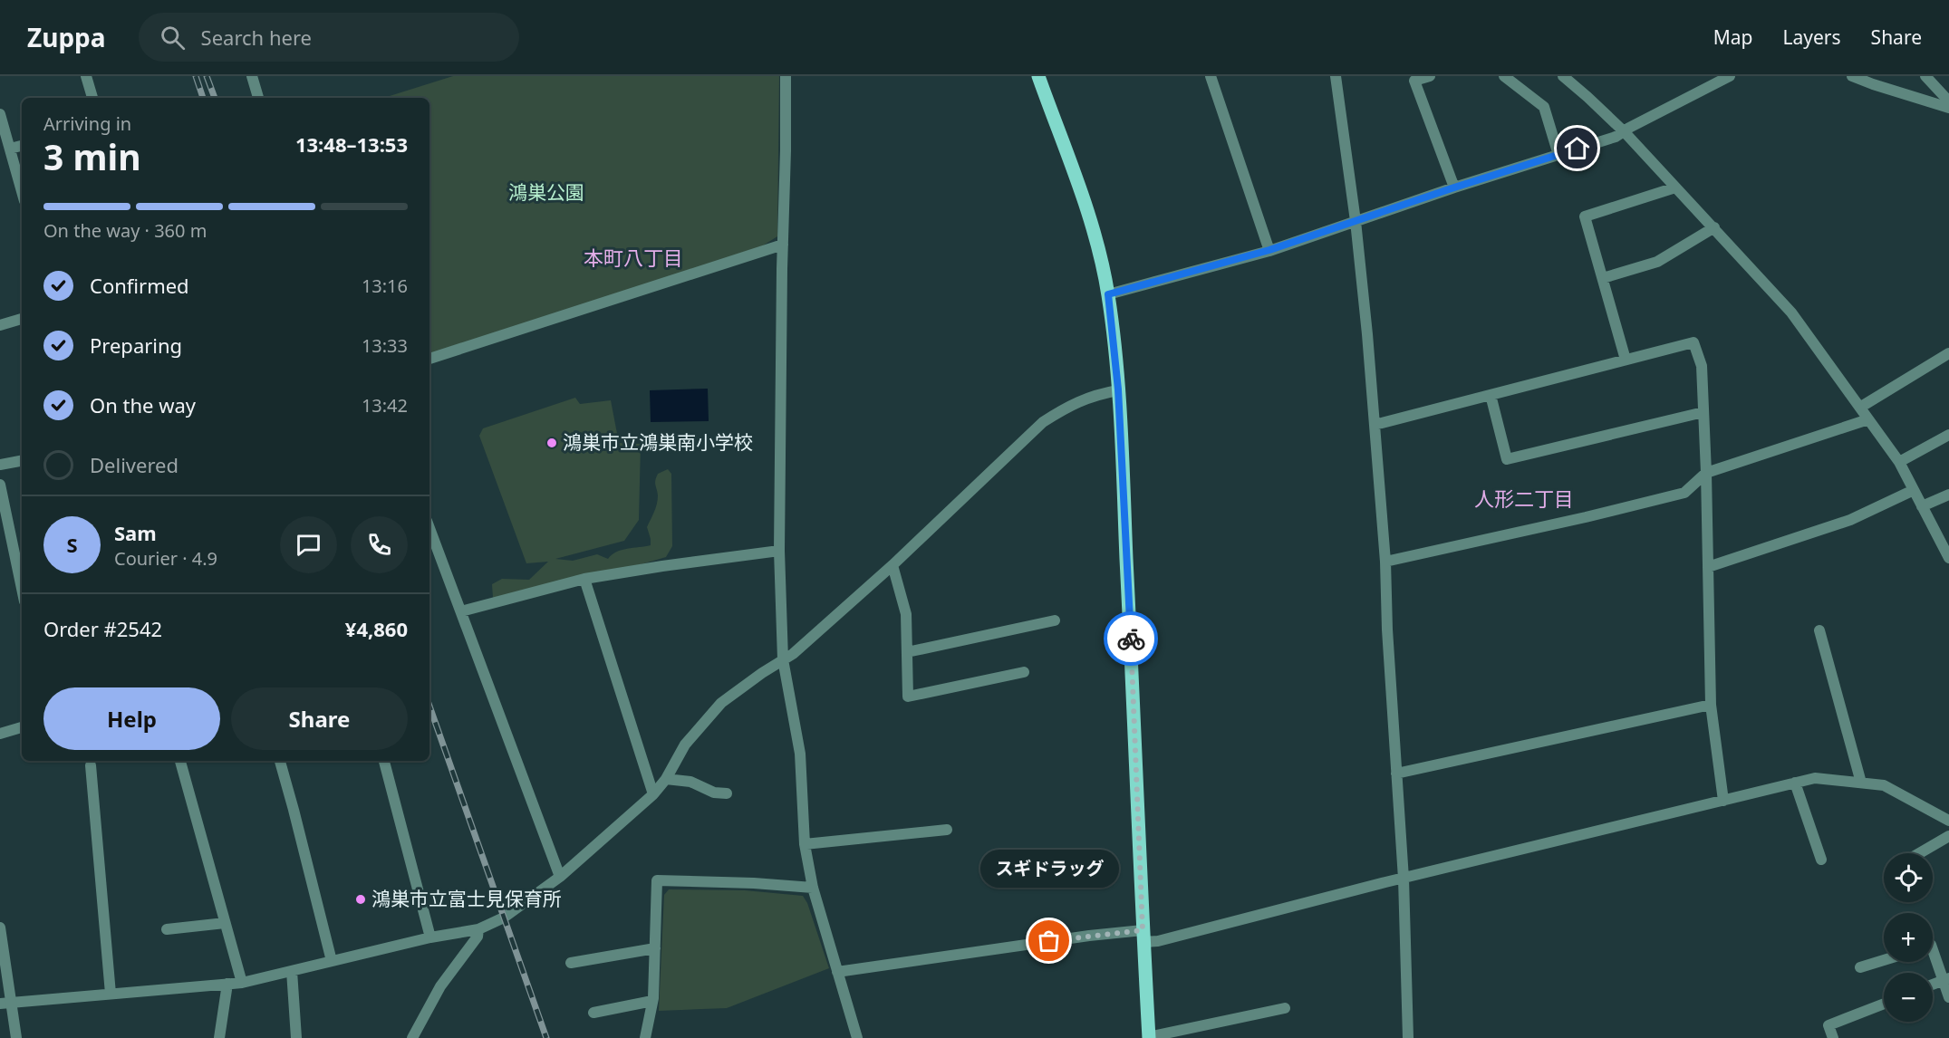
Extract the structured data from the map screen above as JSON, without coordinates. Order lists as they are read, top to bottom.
{
  "districts": ["本町八丁目", "人形二丁目"],
  "parks": ["鴻巣公園"],
  "places": ["鴻巣市立鴻巣南小学校", "鴻巣市立富士見保育所", "スギドラッグ"],
  "page": {
    "header": "Zuppa",
    "search": "Search here",
    "nav": ["Map", "Layers", "Share"],
    "heading": ["3 min", "Arriving in", "13:48–13:53"],
    "panel": [
      "Sam",
      "Courier · 4.9",
      "Order #2542",
      "¥4,860"
    ],
    "bar": "On the way · 360 m",
    "list": [
      ["Confirmed", "13:16"],
      ["Preparing", "13:33"],
      ["On the way", "13:42"],
      "Delivered"
    ],
    "round": "S",
    "buttons": ["Help", "Share"],
    "bubble": "スギドラッグ",
    "map_buttons": ["+", "−"]
  }
}
